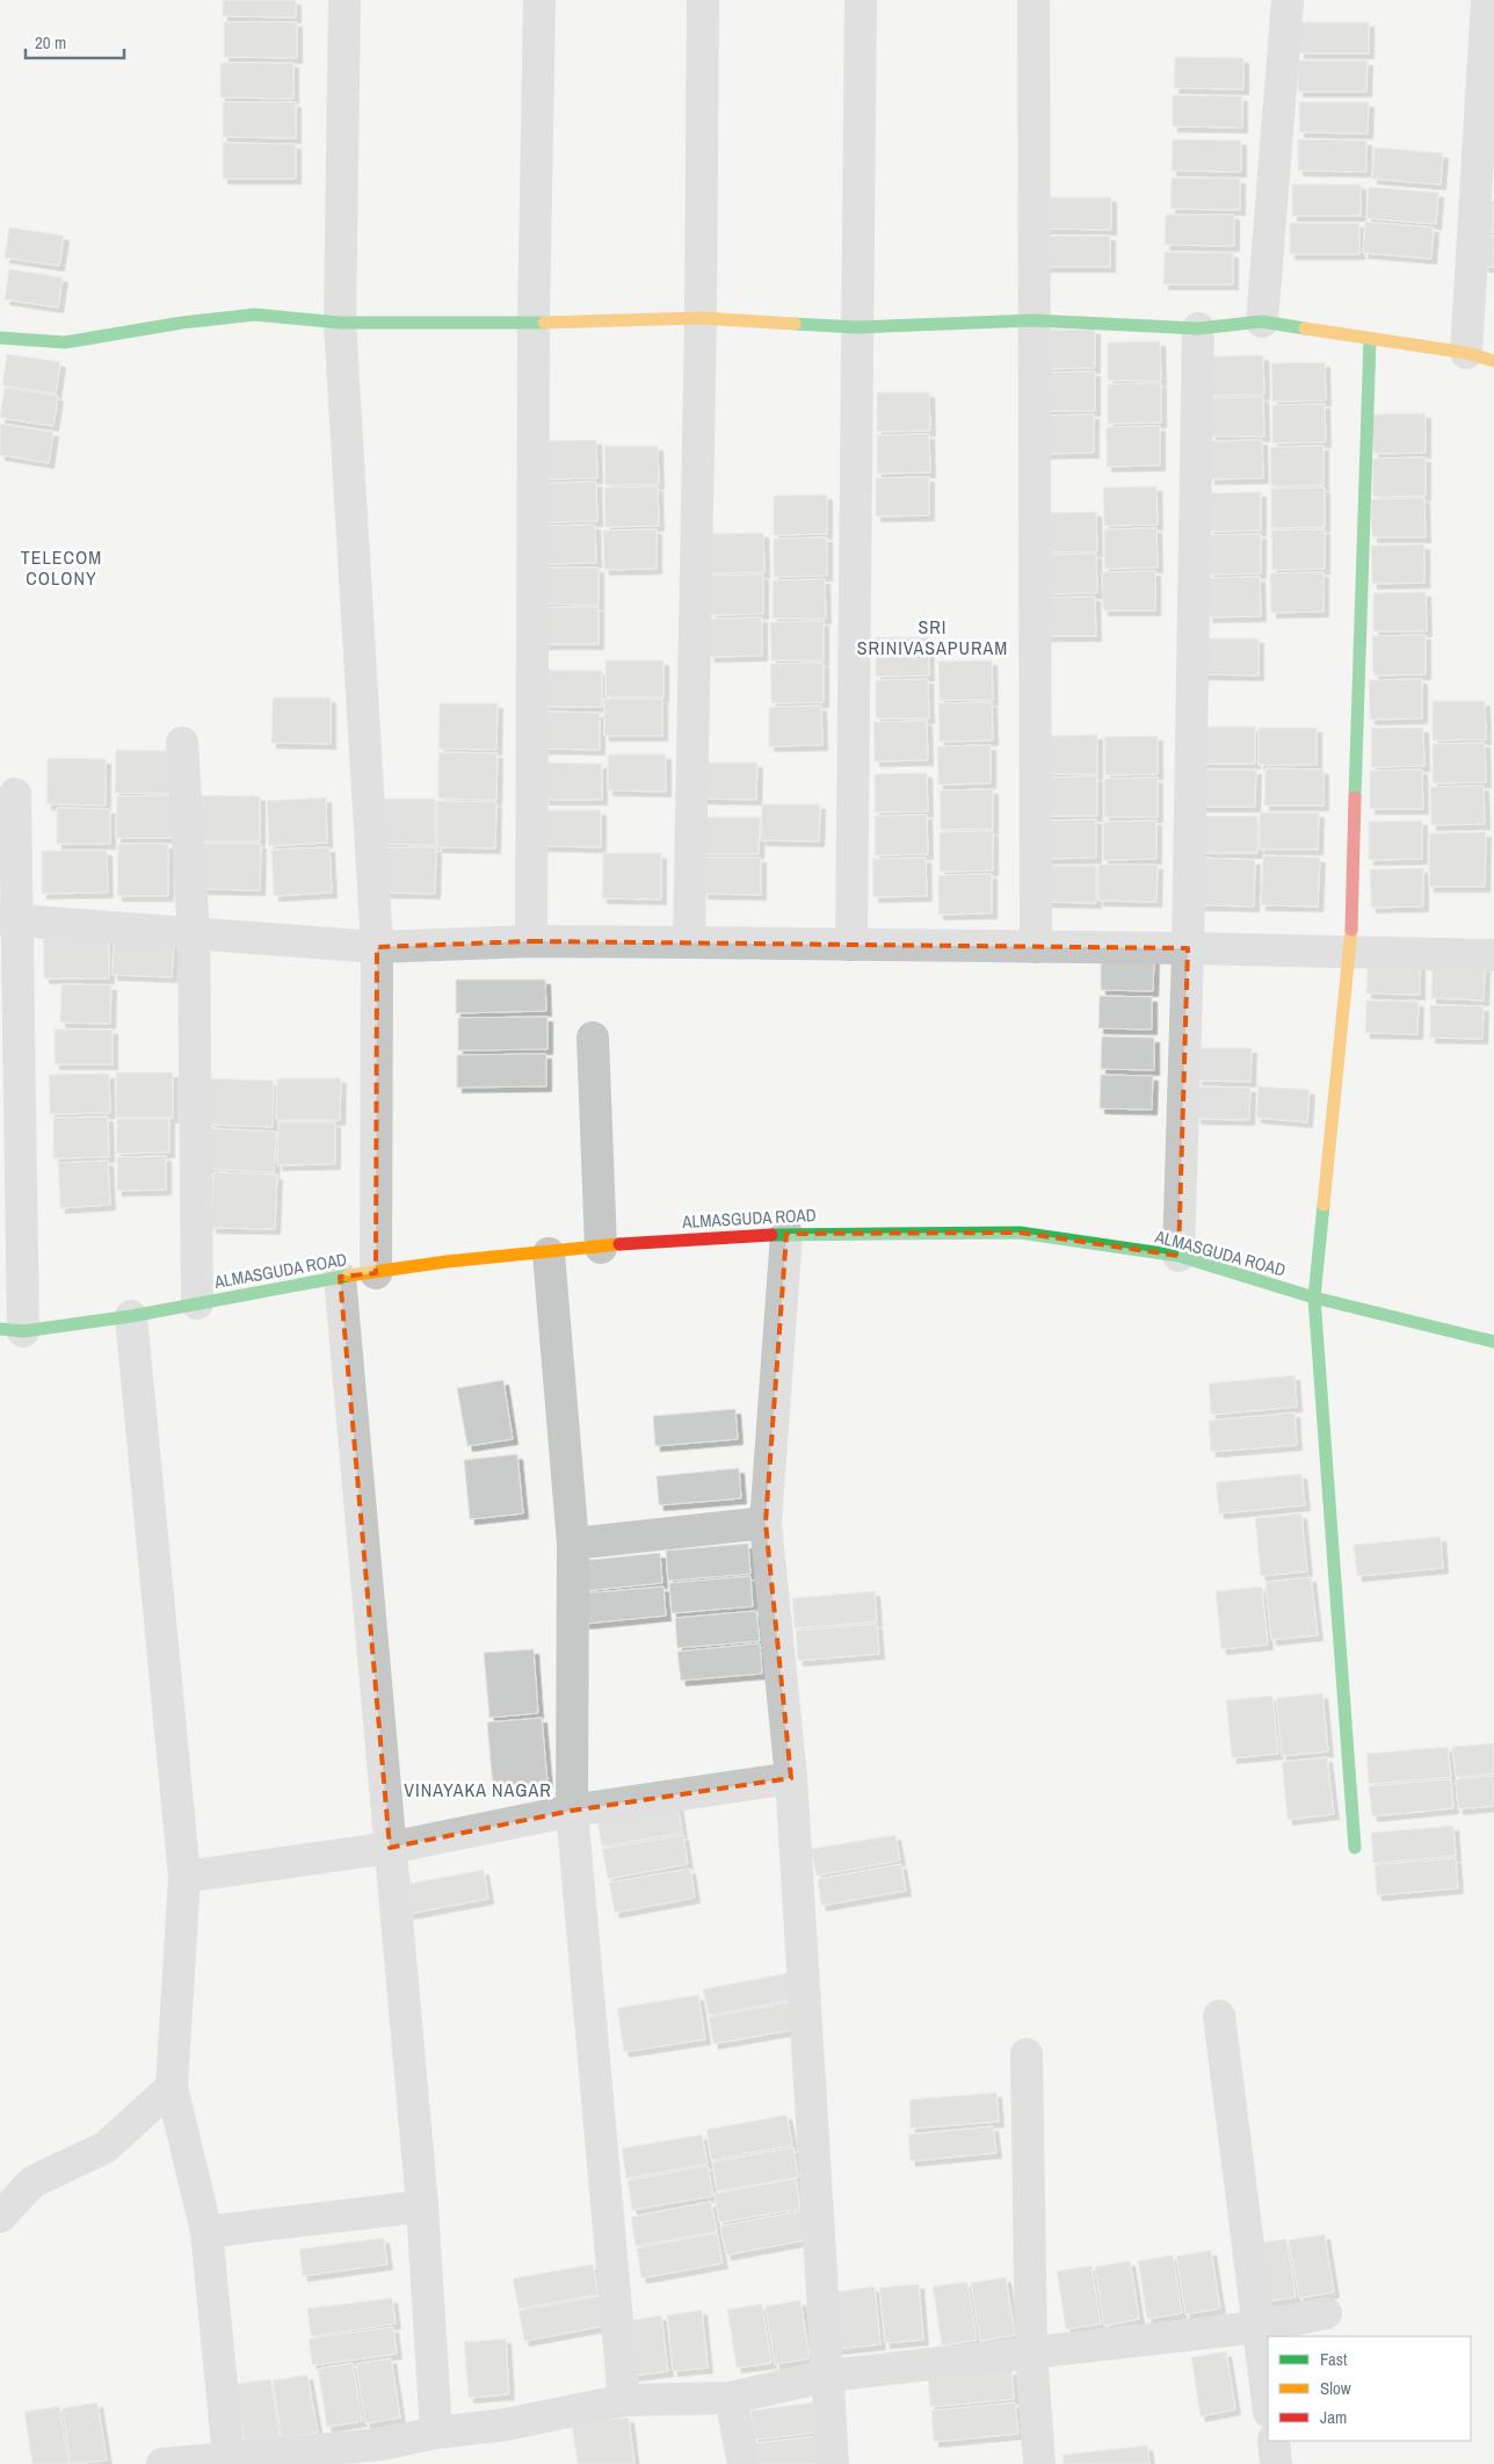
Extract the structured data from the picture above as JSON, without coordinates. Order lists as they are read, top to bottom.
{
  "streets": {
    "street": ["ALMASGUDA ROAD"]
  },
  "districts": ["TELECOM COLONY", "SRI SRINIVASAPURAM", "VINAYAKA NAGAR"],
  "legend": ["Fast", "Slow", "Jam"],
  "scale_bar": "20 m"
}
